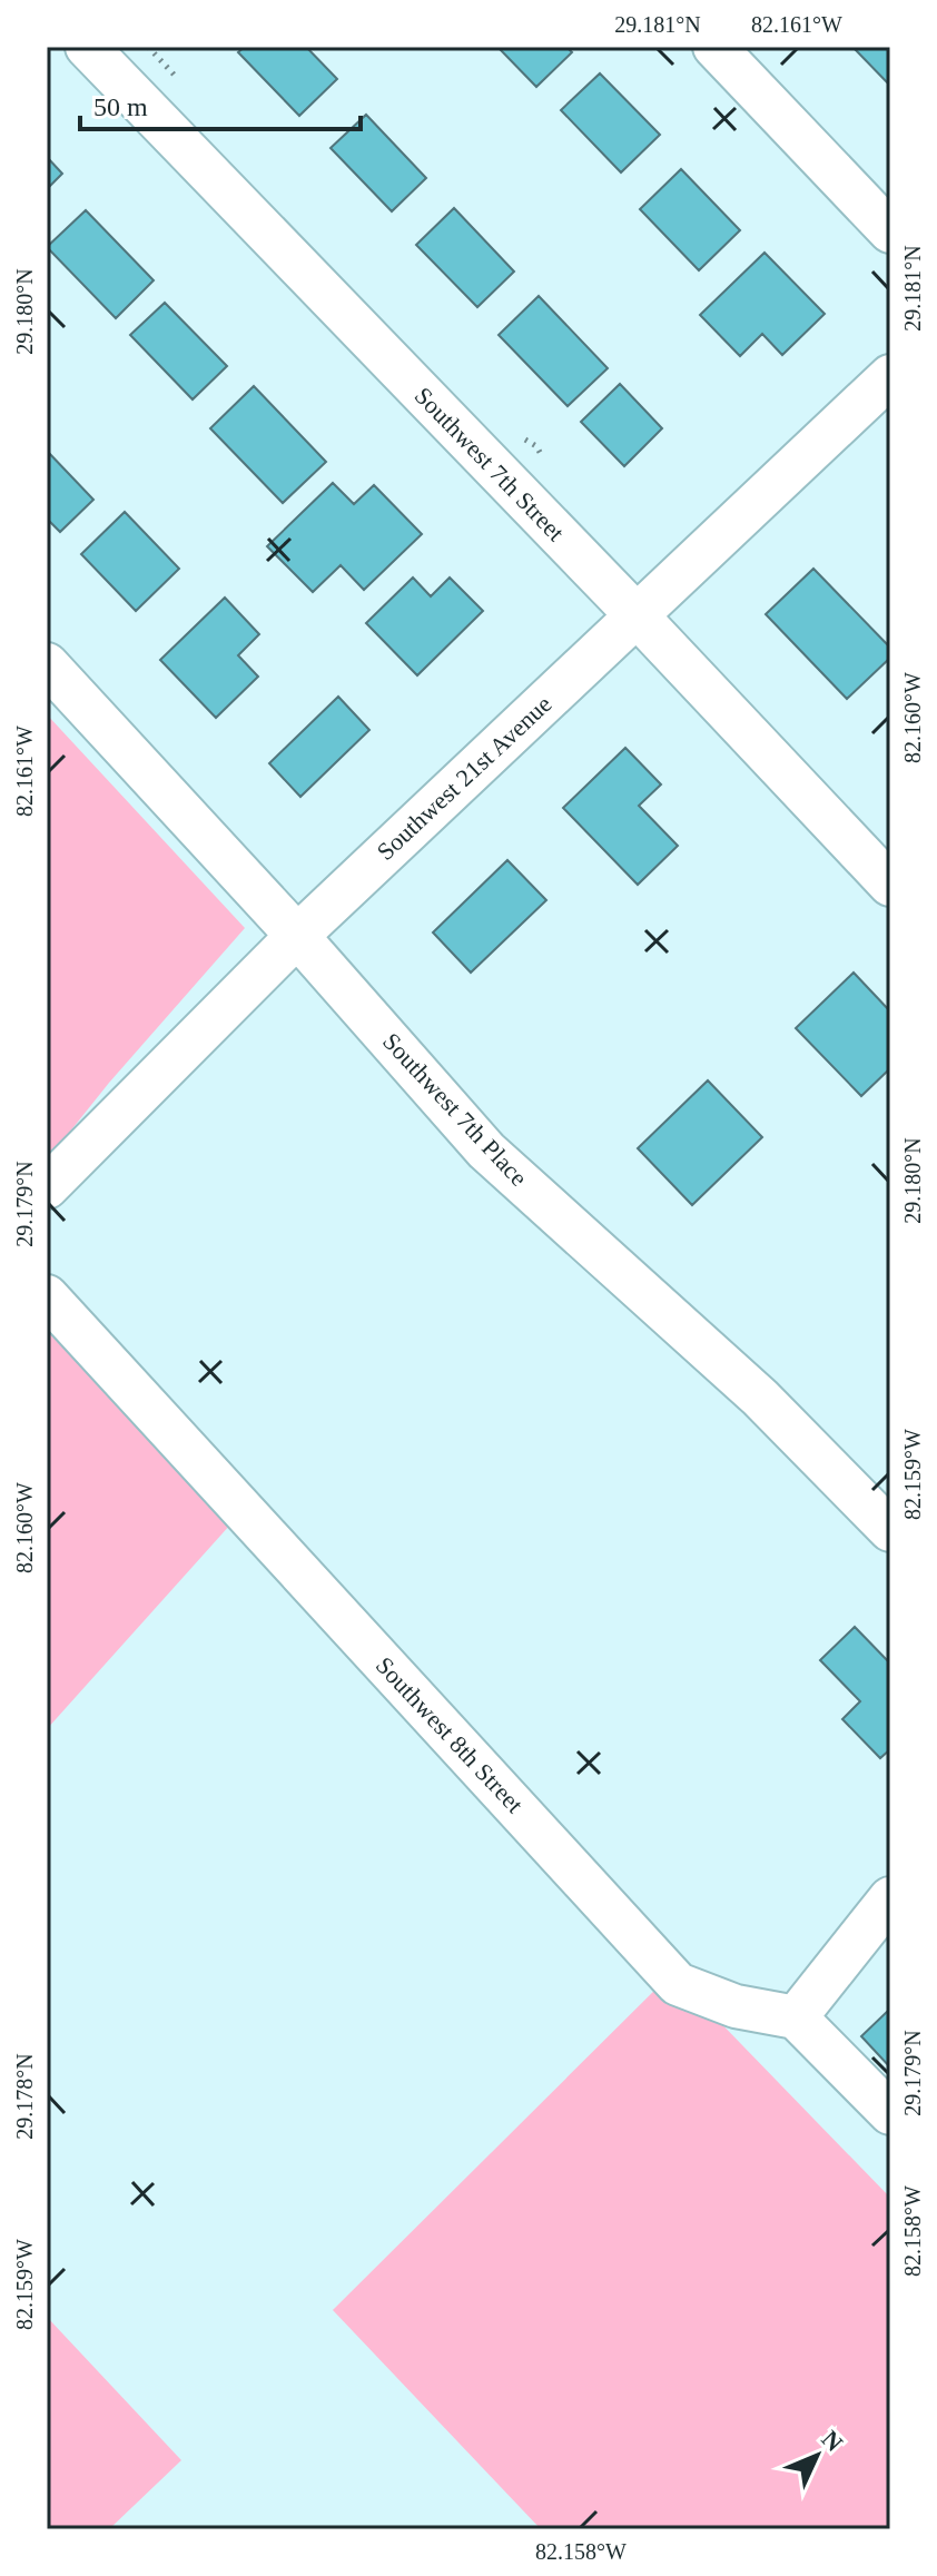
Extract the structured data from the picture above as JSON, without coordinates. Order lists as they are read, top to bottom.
{
  "streets": {
    "street": [
      "Southwest 7th Street",
      "Southwest 21st Avenue",
      "Southwest 7th Place",
      "Southwest 8th Street"
    ]
  },
  "crossings": [
    ["Southwest 7th Street", "Southwest 21st Avenue"],
    ["Southwest 21st Avenue", "Southwest 7th Place"]
  ],
  "scale_bar": "50 m",
  "north": "top right",
  "coordinates": [
    "29.181°N",
    "82.161°W",
    "29.180°N",
    "82.160°W",
    "29.179°N",
    "82.159°W",
    "29.178°N",
    "82.158°W"
  ]
}
